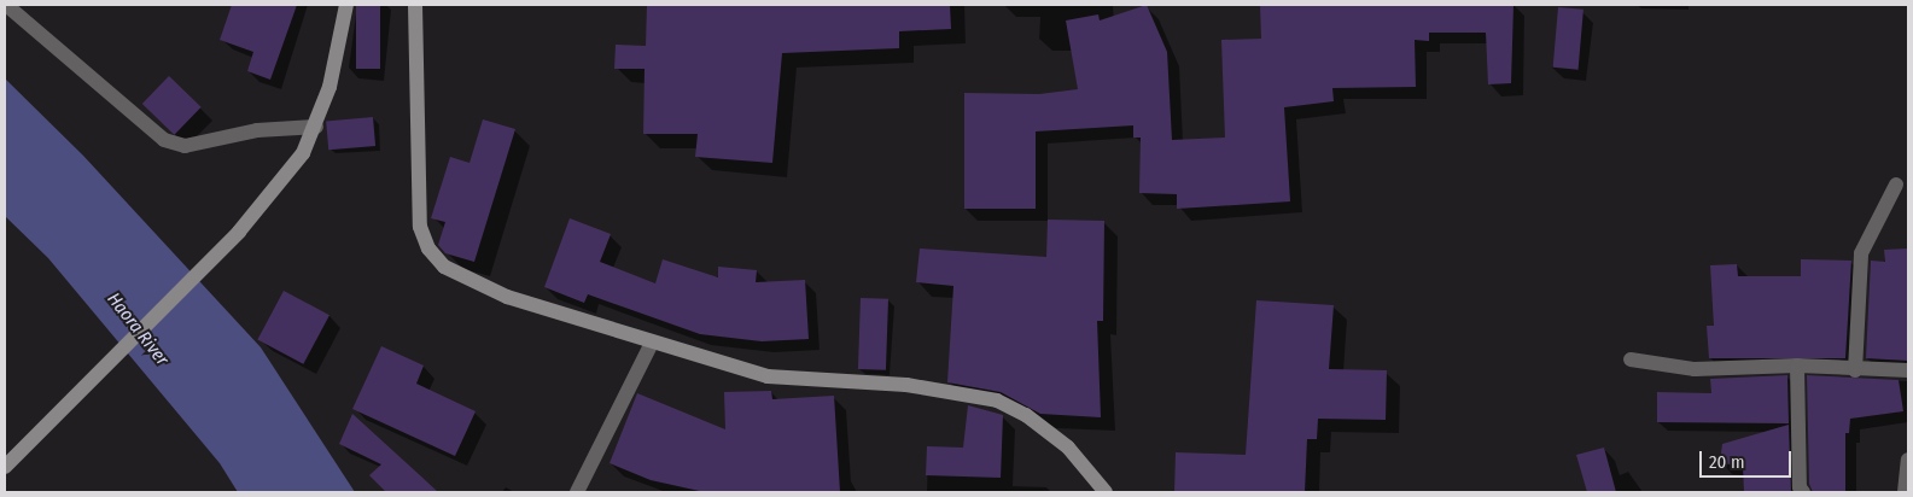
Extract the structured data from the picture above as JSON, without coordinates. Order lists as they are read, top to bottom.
{
  "water": ["Haora River"],
  "scale_bar": "20 m"
}
